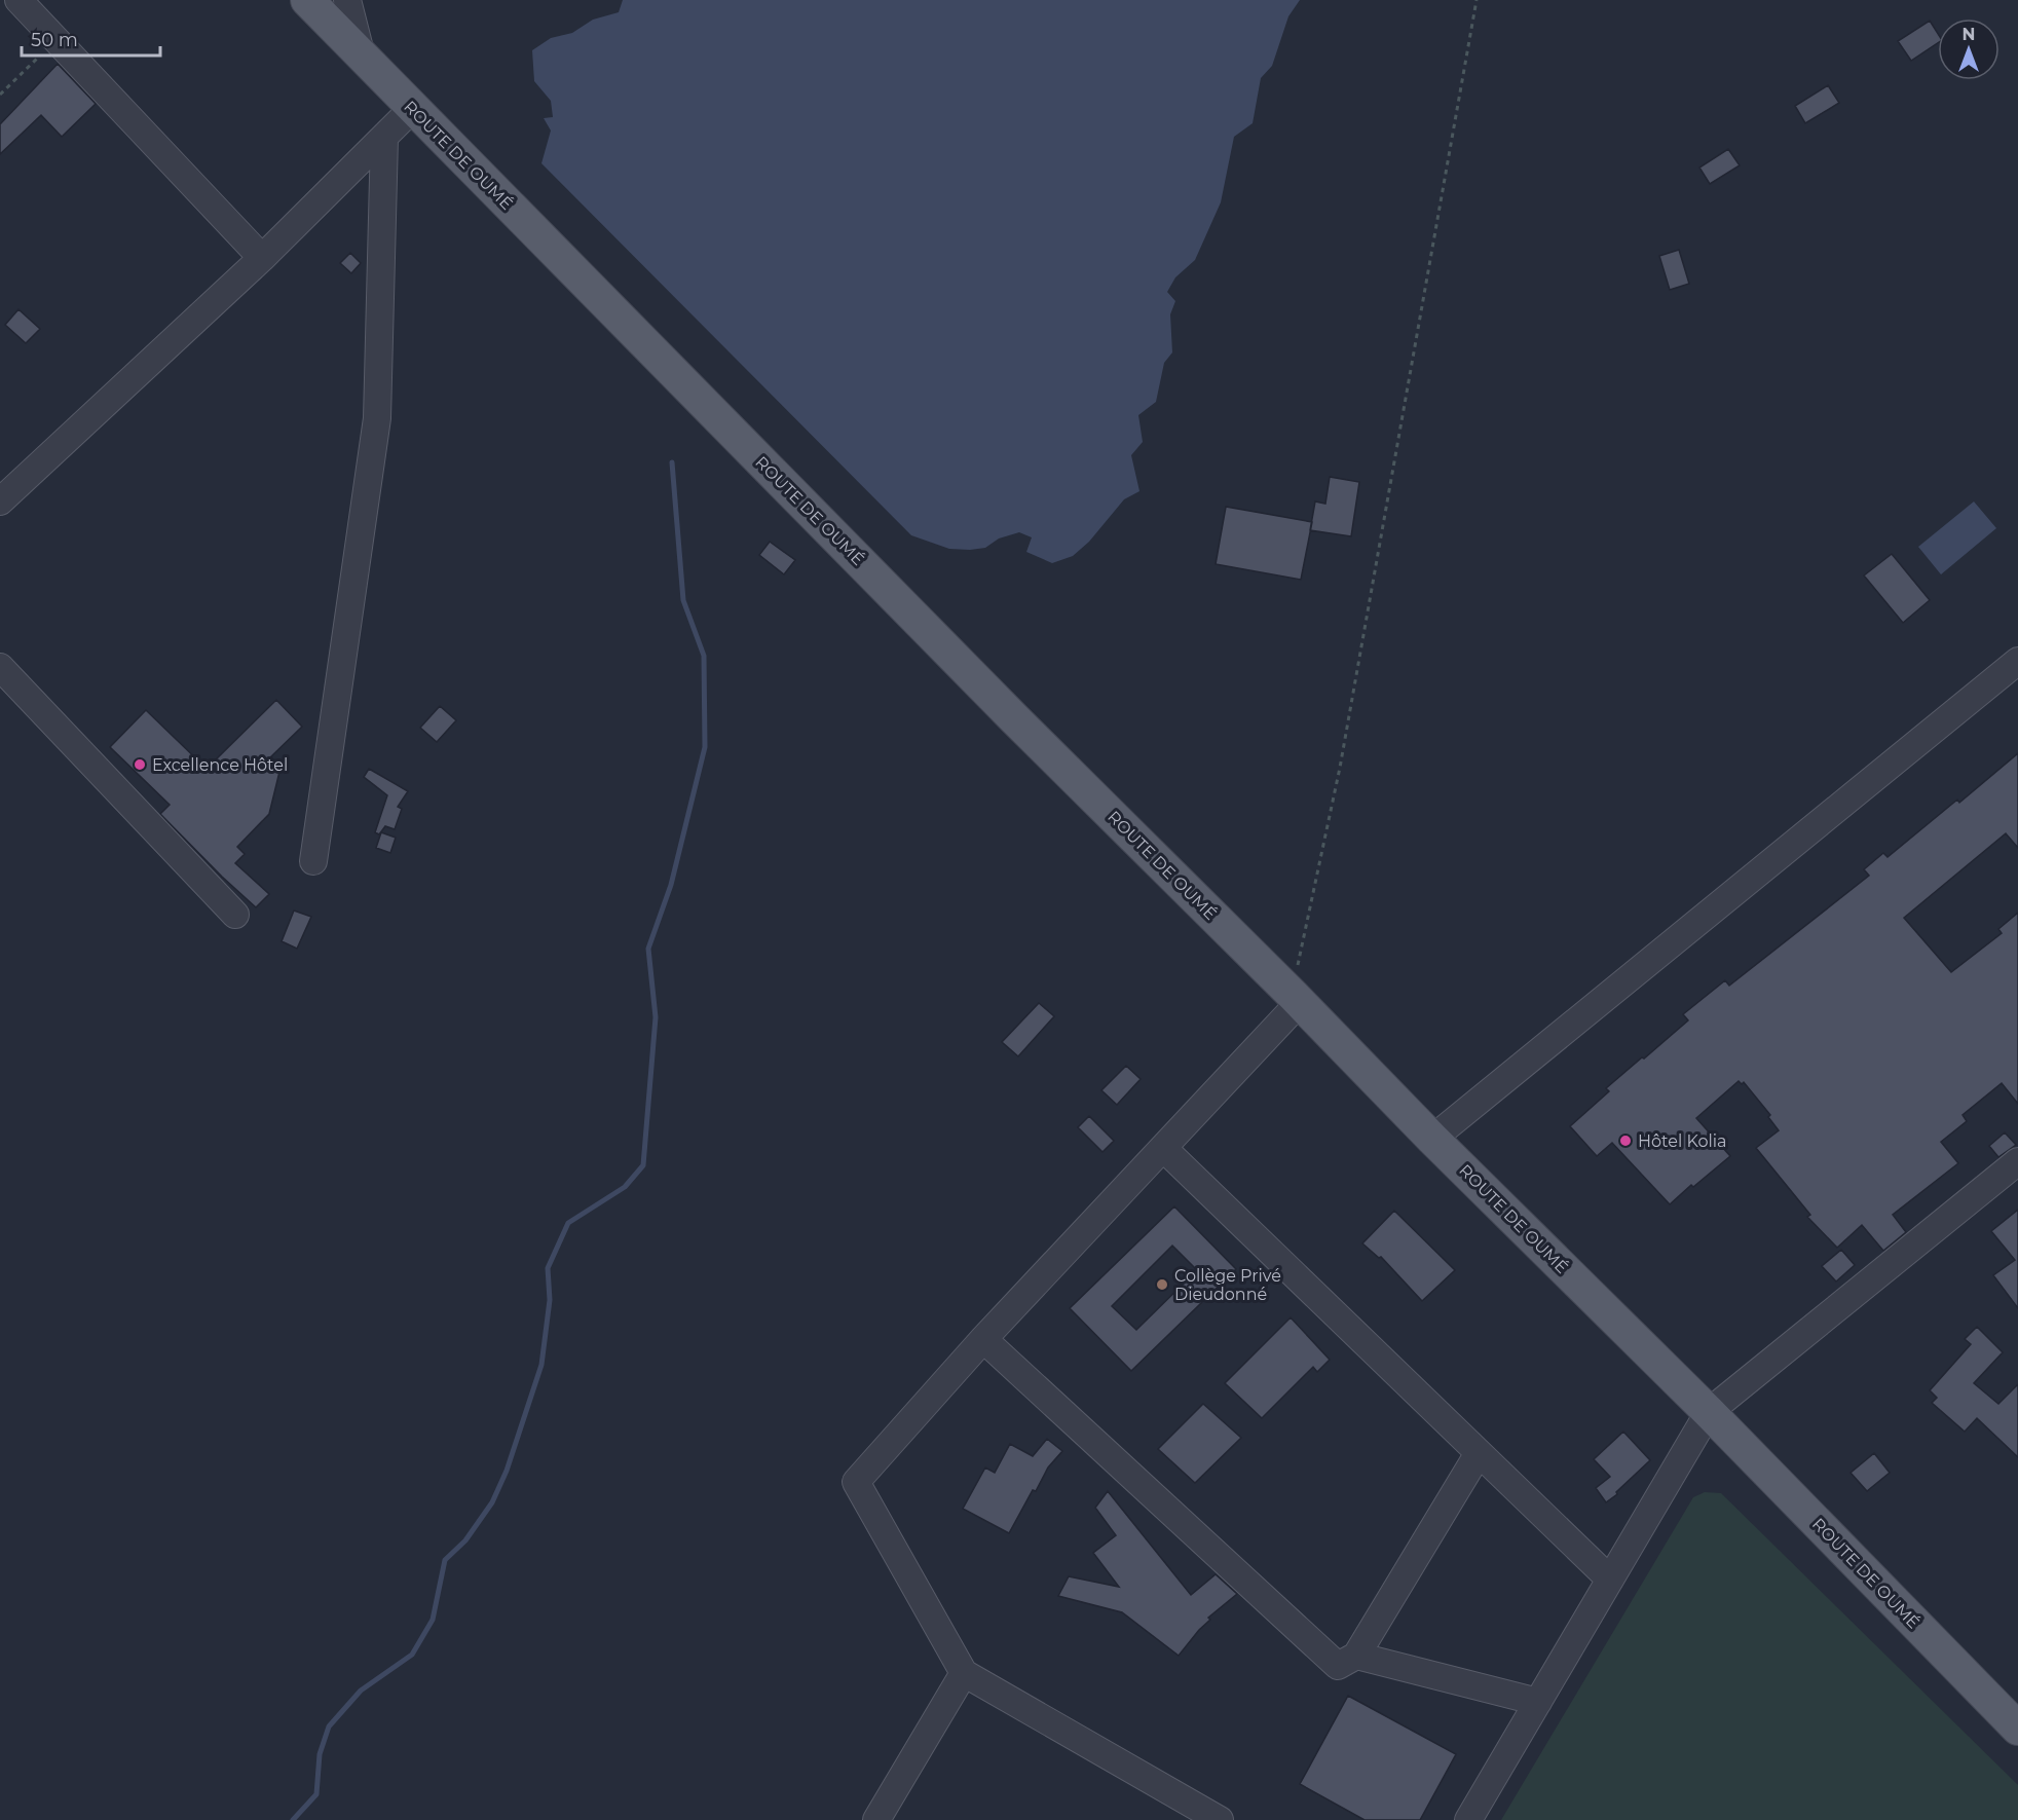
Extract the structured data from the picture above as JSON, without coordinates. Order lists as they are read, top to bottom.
{
  "streets": {
    "main road": ["ROUTE DE OUMÉ"]
  },
  "places": ["Excellence Hôtel", "Hôtel Kolia", "Collège Privé Dieudonné"],
  "scale_bar": "50 m",
  "north": "top"
}
